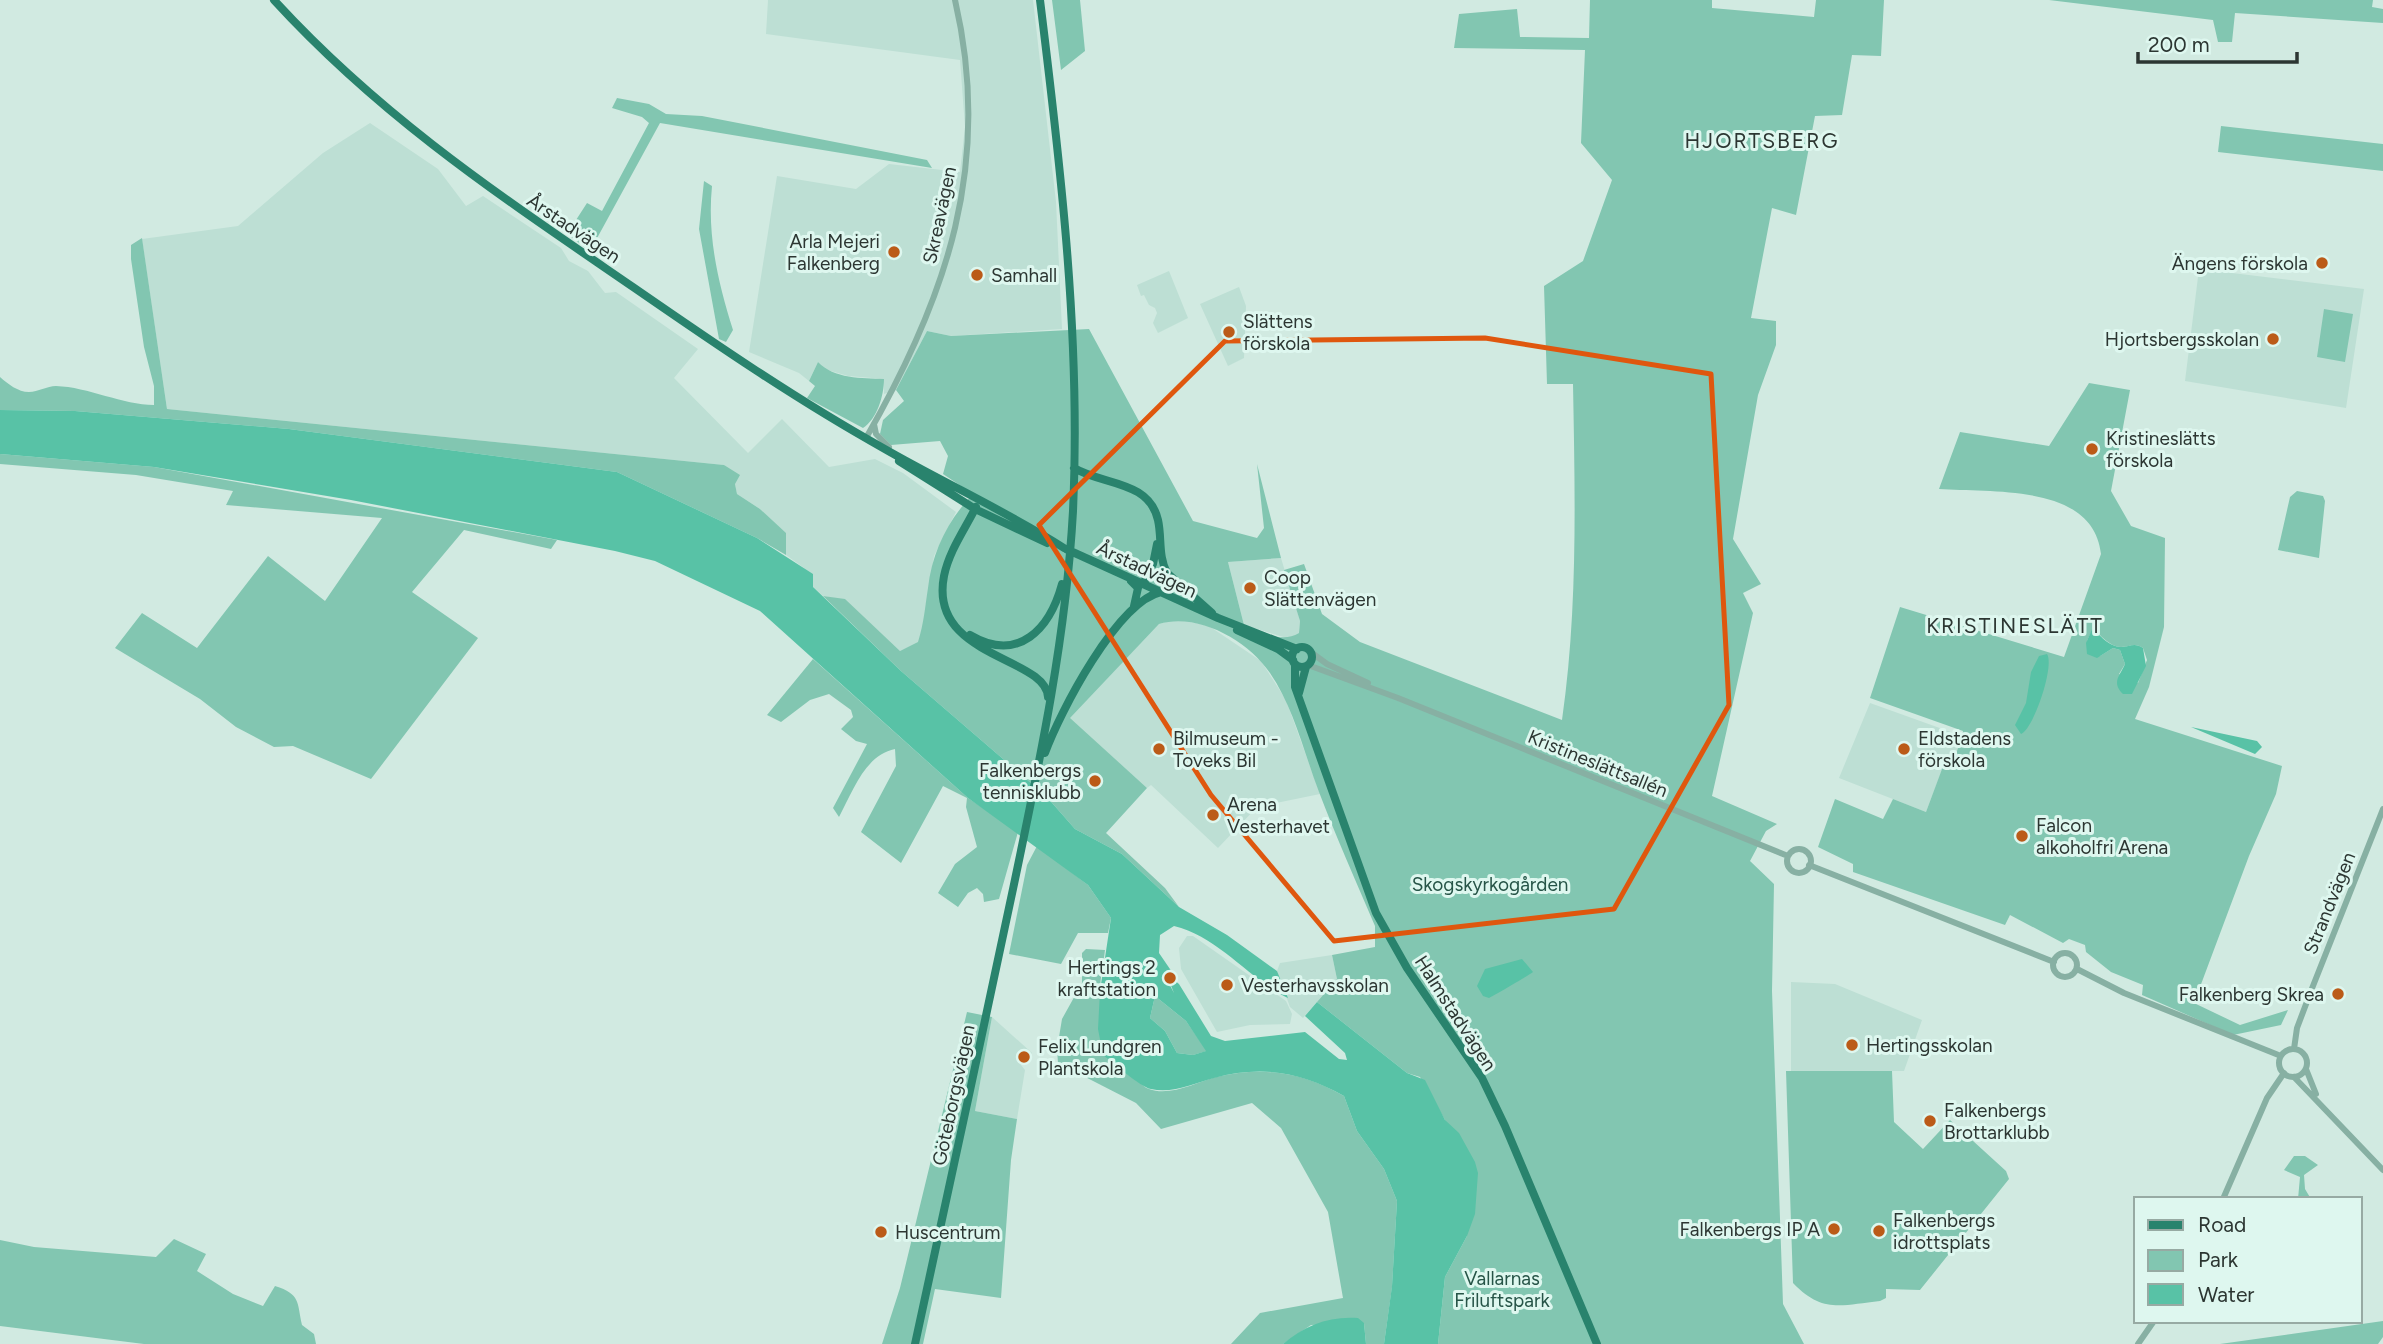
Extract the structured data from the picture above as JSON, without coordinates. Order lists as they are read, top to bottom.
{
  "streets": {
    "main road": ["Årstadvägen", "Halmstadvägen", "Göteborgsvägen"],
    "street": ["Skreavägen", "Kristineslättsallén", "Strandvägen"]
  },
  "crossings": [
    ["Skreavägen", "Årstadvägen"],
    ["Årstadvägen", "Kristineslättsallén"],
    ["Årstadvägen", "Halmstadvägen"]
  ],
  "districts": ["HJORTSBERG", "KRISTINESLÄTT"],
  "parks": ["Skogskyrkogården", "Vallarnas Friluftspark"],
  "places": [
    "Arla Mejeri Falkenberg",
    "Ängens förskola",
    "Samhall",
    "Slättens förskola",
    "Hjortsbergsskolan",
    "Kristineslätts förskola",
    "Coop Slättenvägen",
    "Bilmuseum - Toveks Bil",
    "Eldstadens förskola",
    "Falkenbergs tennisklubb",
    "Arena Vesterhavet",
    "Falcon alkoholfri Arena",
    "Hertings 2 kraftstation",
    "Vesterhavsskolan",
    "Falkenberg Skrea",
    "Hertingsskolan",
    "Felix Lundgren Plantskola",
    "Falkenbergs Brottarklubb",
    "Falkenbergs IP A",
    "Falkenbergs idrottsplats",
    "Huscentrum"
  ],
  "legend": ["Road", "Park", "Water"],
  "scale_bar": "200 m"
}
